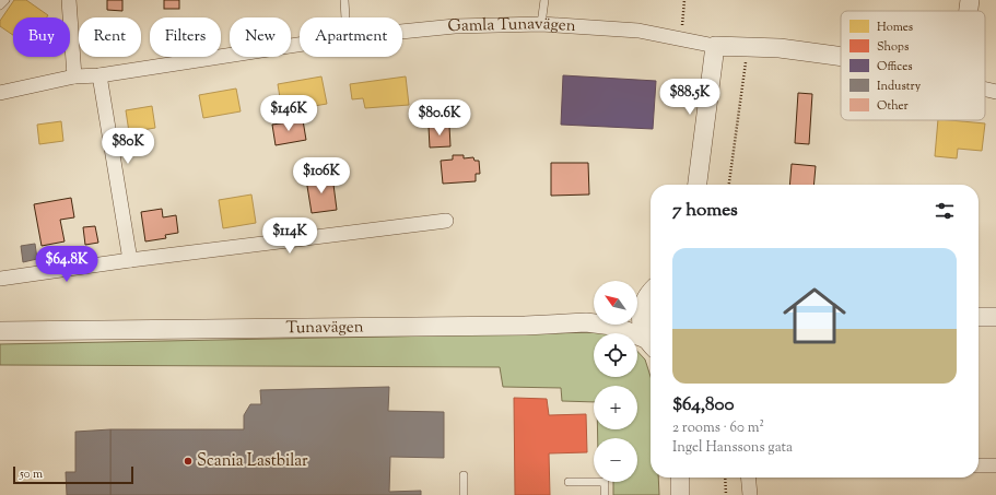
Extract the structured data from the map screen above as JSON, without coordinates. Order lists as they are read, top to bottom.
{
  "streets": {
    "street": ["Gamla Tunavägen", "Tunavägen"]
  },
  "places": ["Scania Lastbilar"],
  "legend": [
    "Homes",
    "Shops",
    "Offices",
    "Industry",
    "Other"
  ],
  "scale_bar": "50 m",
  "north": "top left",
  "page": {
    "chip": [
      "Buy",
      "Rent",
      "Filters",
      "New",
      "Apartment"
    ],
    "price": [
      "$88.5K",
      "$146K",
      "$80.6K",
      "$80K",
      "$106K",
      "$114K",
      "$64.8K"
    ],
    "heading": "7 homes",
    "list": [
      {
        "name": "$64,800",
        "note": "2 rooms · 60 m² · Ingel Hanssons gata"
      }
    ],
    "map_buttons": ["+", "−"],
    "scale": "50 m"
  }
}
